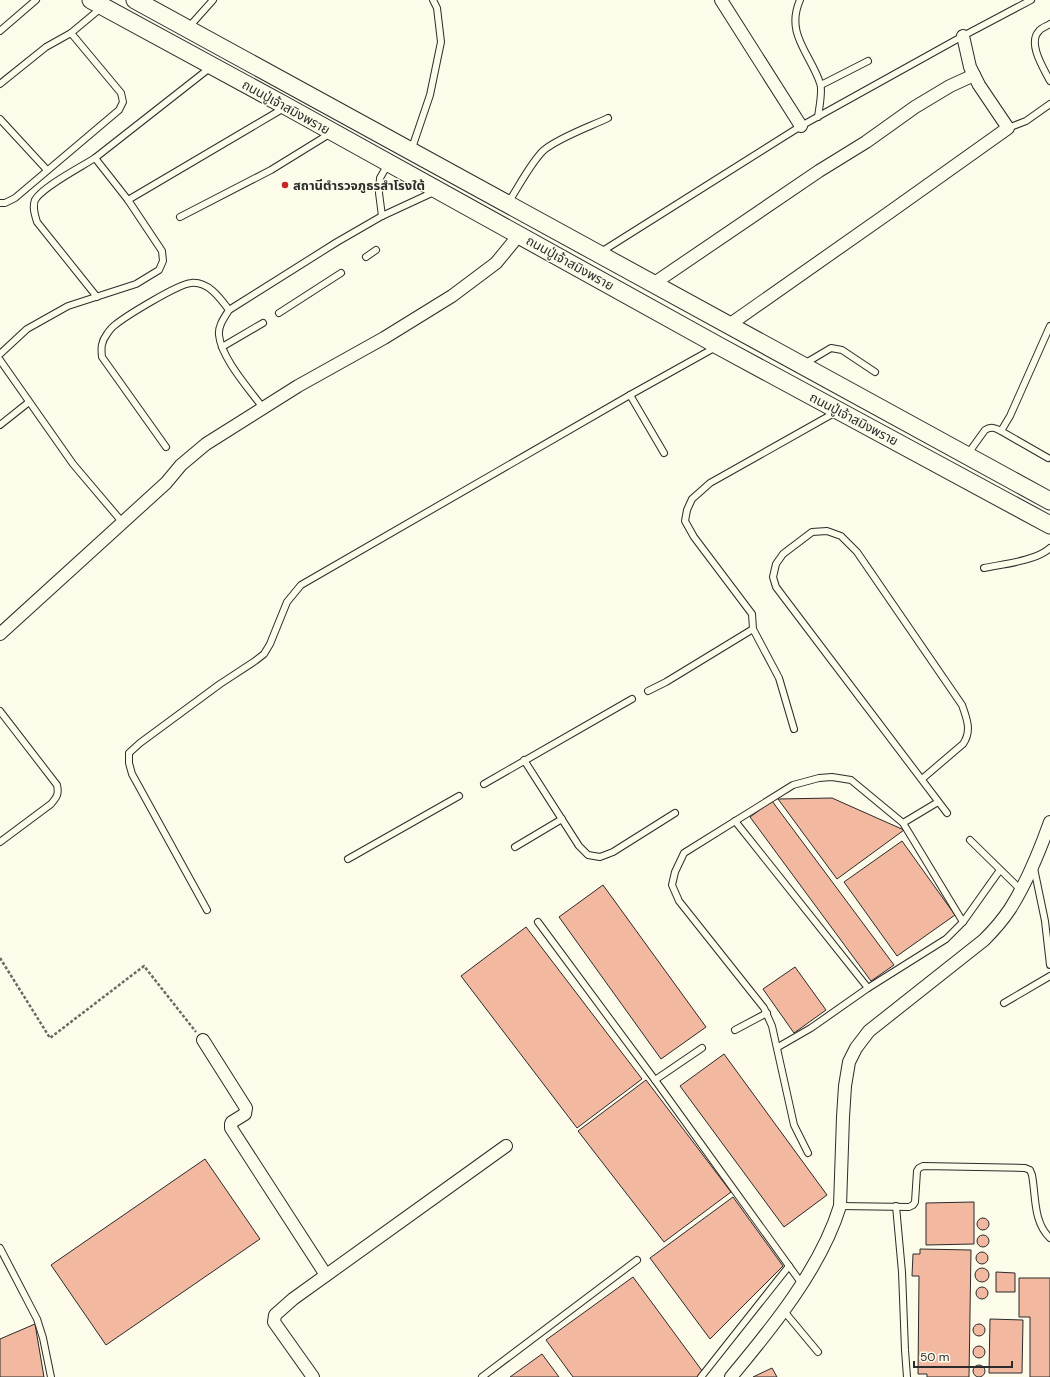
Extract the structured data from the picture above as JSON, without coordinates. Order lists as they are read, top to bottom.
{
  "streets": {
    "main road": ["ถนนปู่เจ้าสมิงพราย"]
  },
  "places": ["สถานีตำรวจภูธรสำโรงใต้"],
  "scale_bar": "50 m"
}
